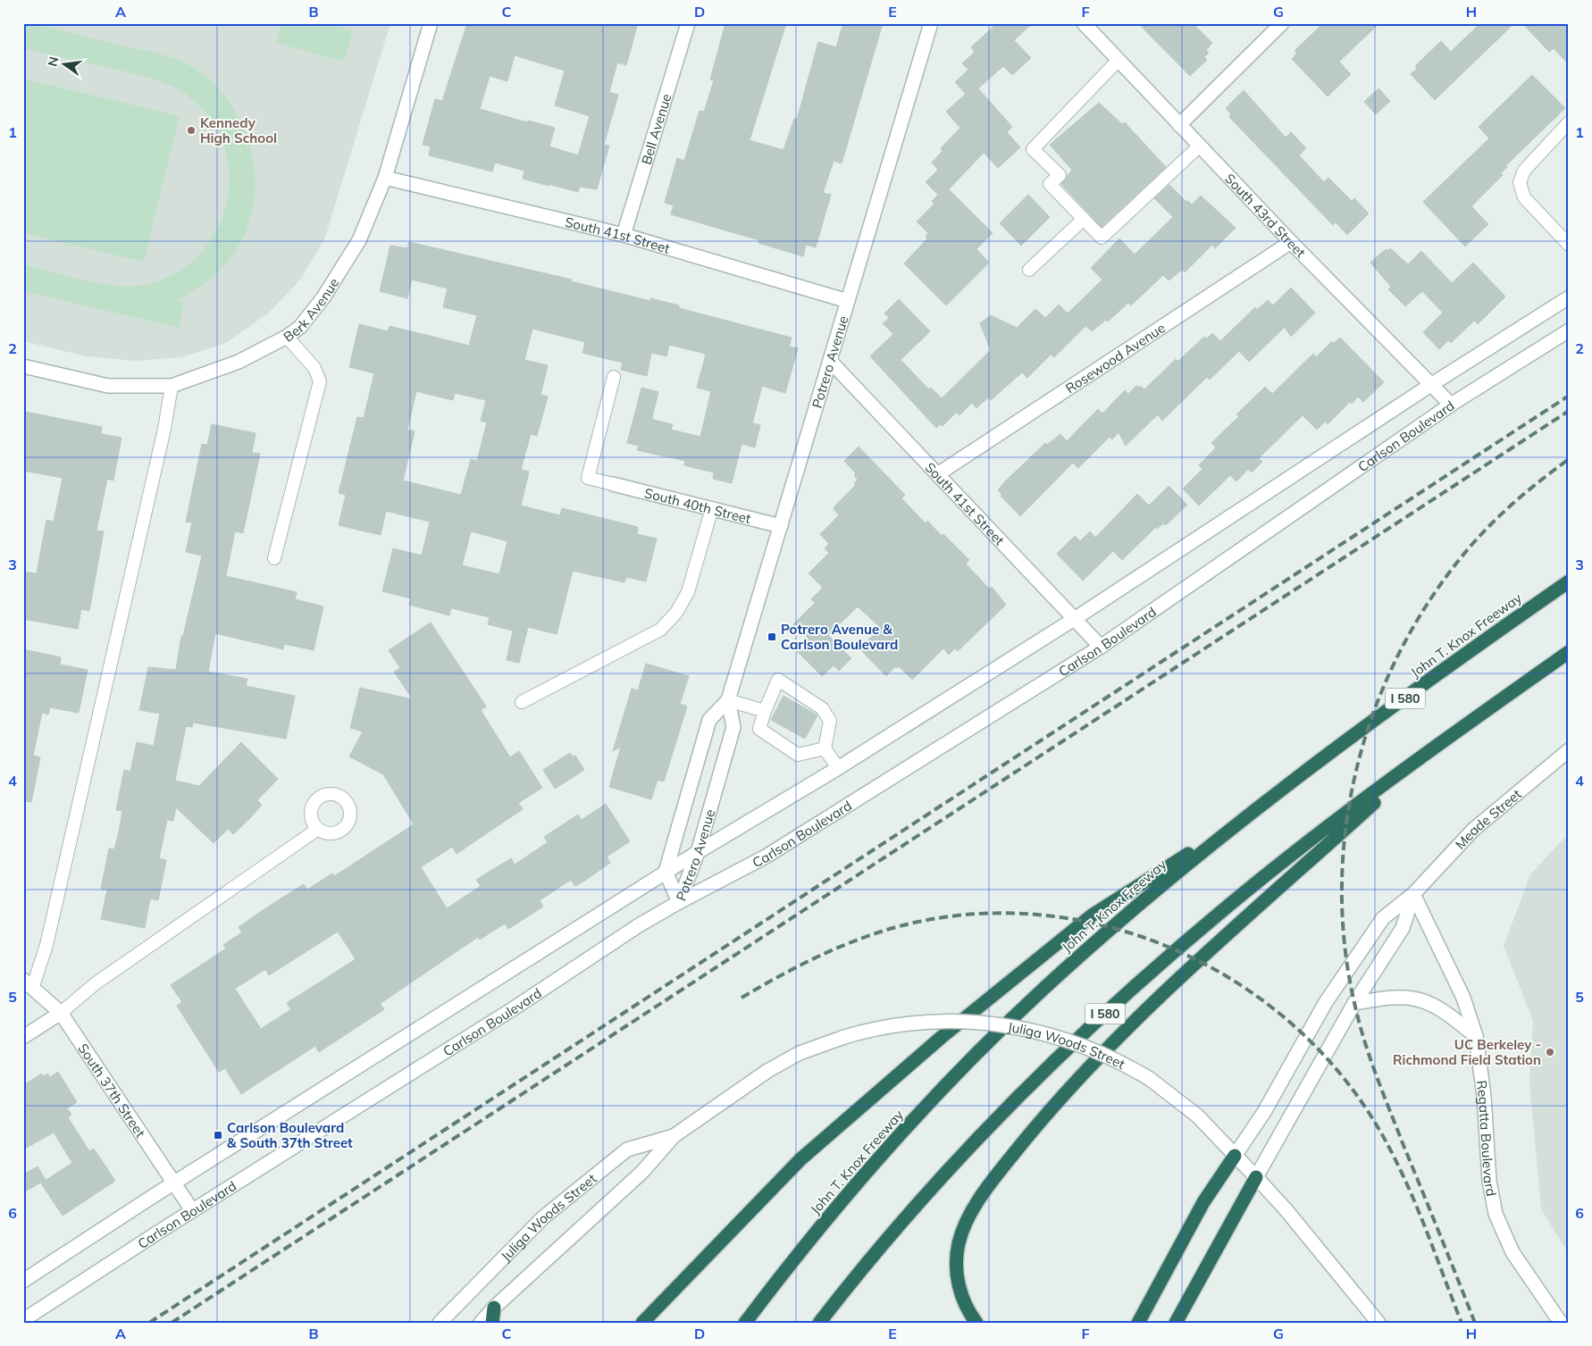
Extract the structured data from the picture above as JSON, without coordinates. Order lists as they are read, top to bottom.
{
  "streets": {
    "highway": ["John T. Knox Freeway", "I 580"],
    "street": [
      "Bell Avenue",
      "South 43rd Street",
      "South 41st Street",
      "Berk Avenue",
      "Rosewood Avenue",
      "Potrero Avenue",
      "Carlson Boulevard",
      "South 40th Street",
      "Meade Street",
      "Juliga Woods Street",
      "South 37th Street",
      "Regatta Boulevard"
    ]
  },
  "crossings": [
    ["Bell Avenue", "South 41st Street"],
    ["South 43rd Street", "Rosewood Avenue"],
    ["South 43rd Street", "Carlson Boulevard"],
    ["South 41st Street", "Berk Avenue"],
    ["South 41st Street", "Rosewood Avenue"],
    ["South 41st Street", "Potrero Avenue"],
    ["South 41st Street", "Carlson Boulevard"],
    ["Potrero Avenue", "Carlson Boulevard"],
    ["Potrero Avenue", "South 40th Street"],
    ["Carlson Boulevard", "South 37th Street"],
    ["Meade Street", "Regatta Boulevard"]
  ],
  "places": {
    "other": ["Kennedy High School", "UC Berkeley - Richmond Field Station"],
    "transit": ["Potrero Avenue & Carlson Boulevard", "Carlson Boulevard & South 37th Street"]
  },
  "north": "left",
  "grid": {
    "columns": [
      "A",
      "B",
      "C",
      "D",
      "E",
      "F",
      "G",
      "H"
    ],
    "rows": [
      "1",
      "2",
      "3",
      "4",
      "5",
      "6"
    ]
  }
}
